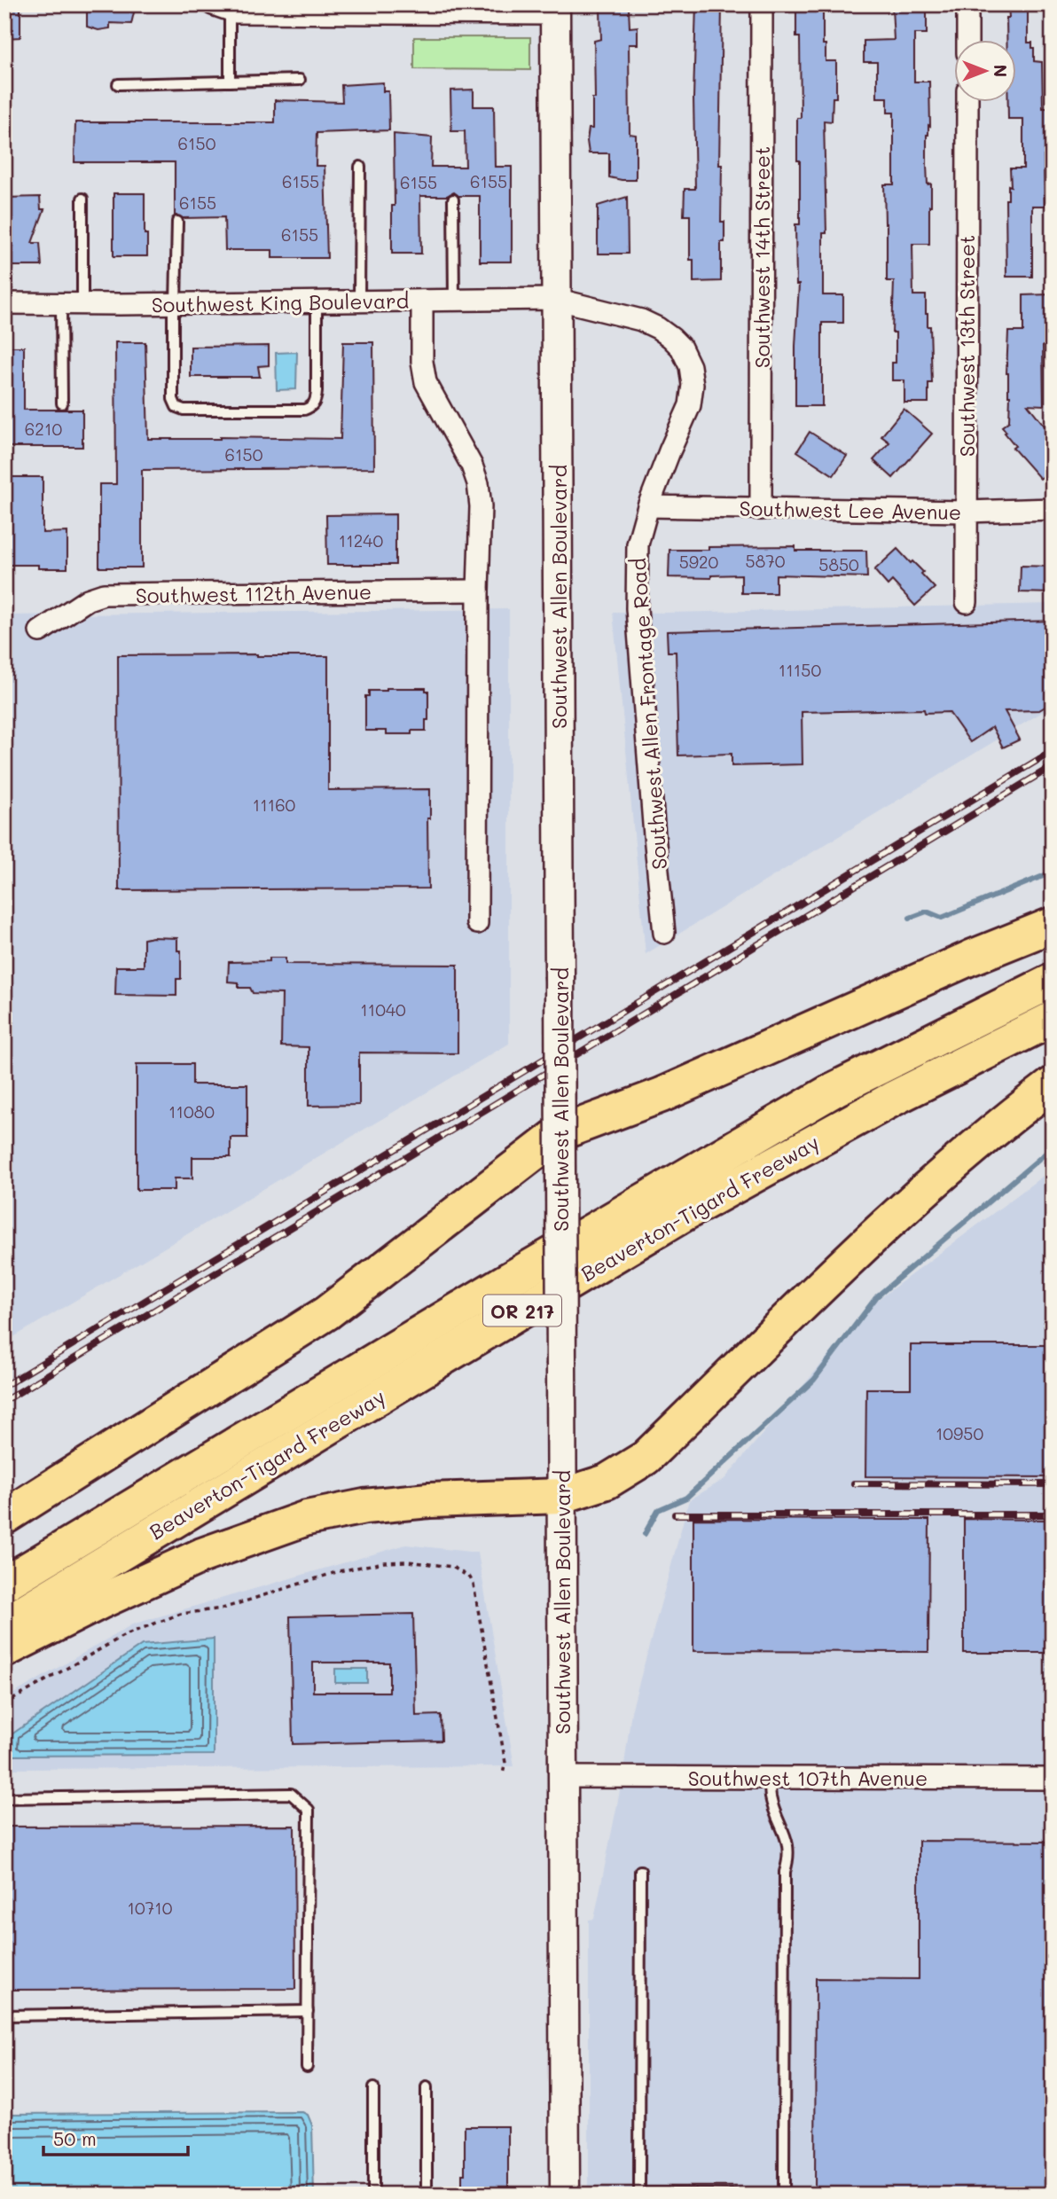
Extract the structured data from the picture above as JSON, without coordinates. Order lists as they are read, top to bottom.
{
  "streets": {
    "highway": ["Beaverton-Tigard Freeway", "OR 217"],
    "main road": ["Southwest Allen Boulevard"],
    "street": [
      "Southwest 14th Street",
      "Southwest King Boulevard",
      "Southwest 13th Street",
      "Southwest Lee Avenue",
      "Southwest 112th Avenue",
      "Southwest Allen Frontage Road",
      "Southwest 107th Avenue"
    ]
  },
  "crossings": [
    ["Southwest 14th Street", "Southwest Lee Avenue"],
    ["Southwest King Boulevard", "Southwest Allen Boulevard"],
    ["Southwest King Boulevard", "Southwest Allen Frontage Road"],
    ["Southwest 13th Street", "Southwest Lee Avenue"],
    ["Southwest Lee Avenue", "Southwest Allen Frontage Road"],
    ["Southwest Allen Boulevard", "Southwest Allen Frontage Road"],
    ["Southwest Allen Boulevard", "Southwest 107th Avenue"]
  ],
  "house_numbers": [
    "6150",
    "6155",
    "6155",
    "6155",
    "6155",
    "6155",
    "6210",
    "6150",
    "11240",
    "5870",
    "5920",
    "5850",
    "11150",
    "11160",
    "11040",
    "11080",
    "10950",
    "10710"
  ],
  "scale_bar": "50 m",
  "north": "right"
}
